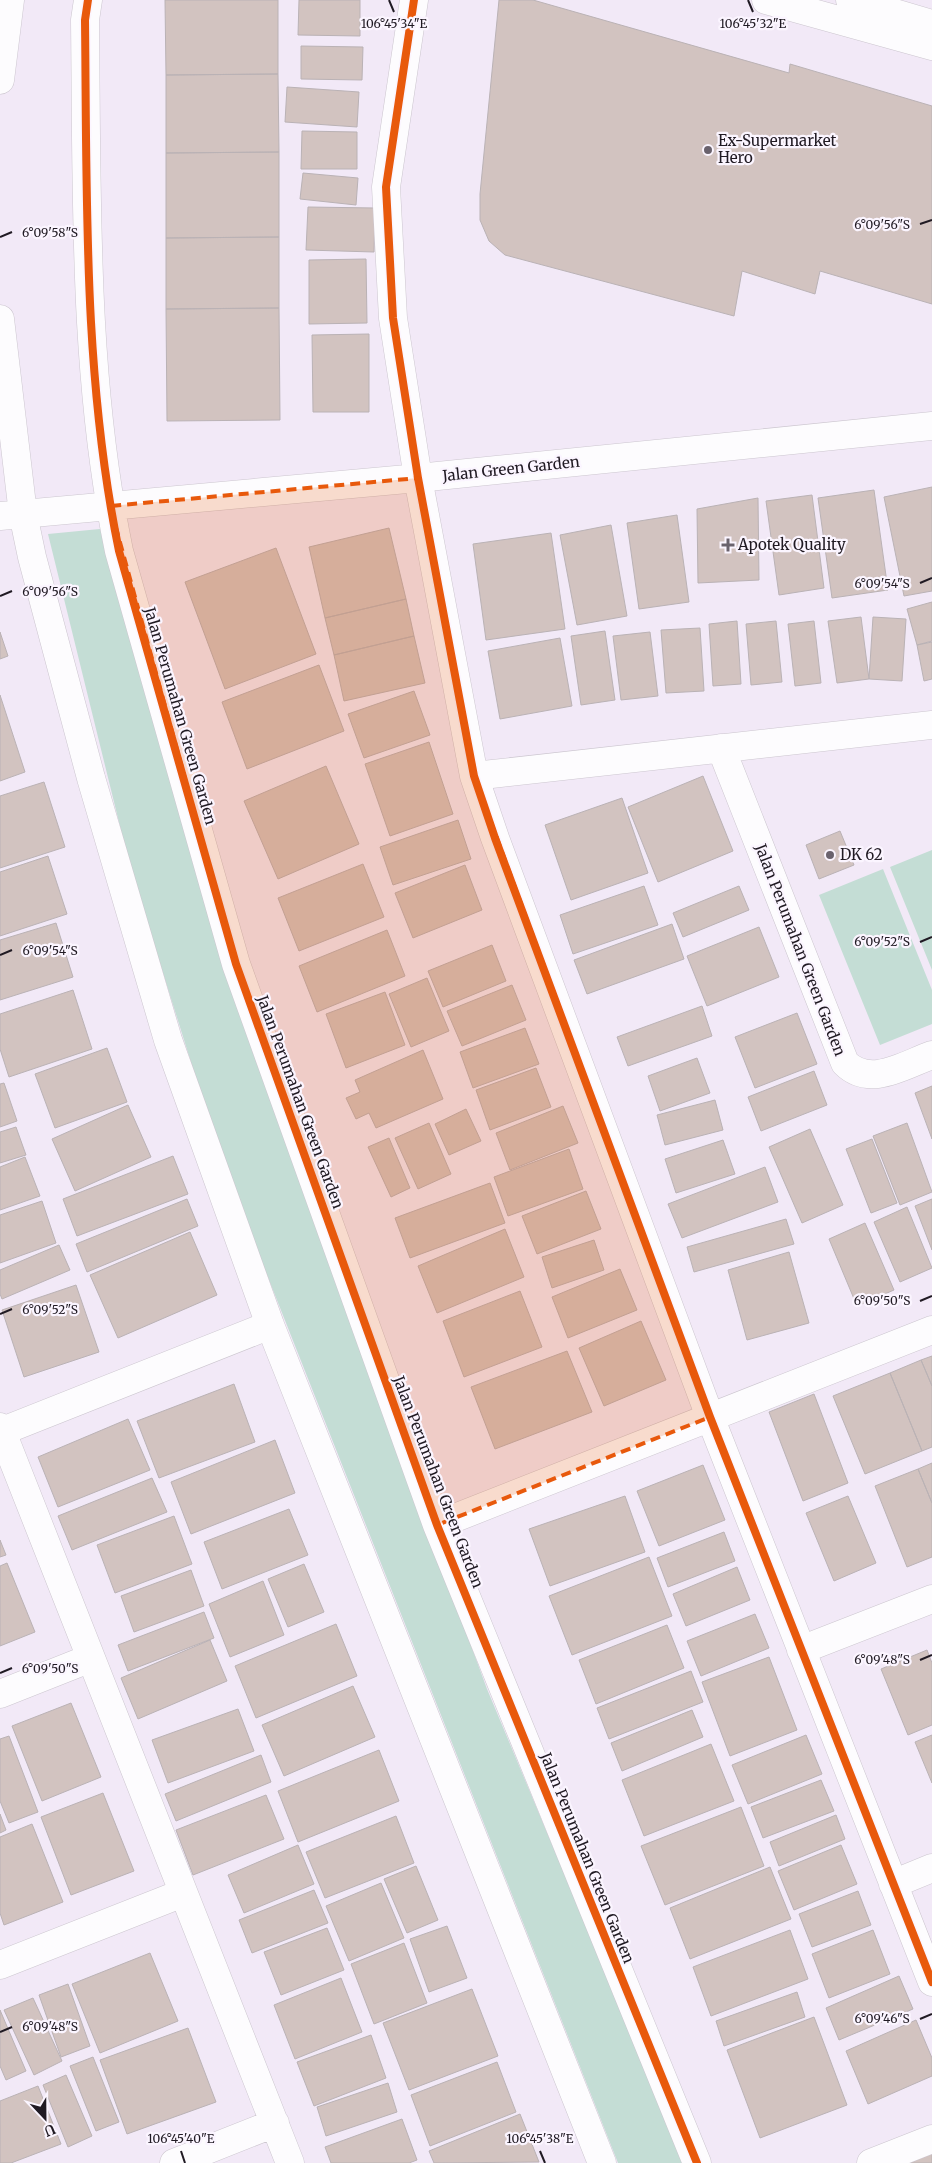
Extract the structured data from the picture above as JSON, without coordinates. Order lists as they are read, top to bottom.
{
  "streets": {
    "street": ["Jalan Green Garden", "Jalan Perumahan Green Garden"]
  },
  "crossings": [
    ["Jalan Green Garden", "Jalan Perumahan Green Garden"]
  ],
  "places": {
    "other": ["Ex-Supermarket Hero", "DK 62"],
    "health": ["Apotek Quality"]
  },
  "north": "bottom",
  "coordinates": [
    "106°45'34\"E",
    "106°45'32\"E",
    "6°09'56\"S",
    "6°09'58\"S",
    "6°09'54\"S",
    "6°09'52\"S",
    "6°09'50\"S",
    "6°09'48\"S",
    "6°09'46\"S",
    "106°45'40\"E",
    "106°45'38\"E"
  ]
}
